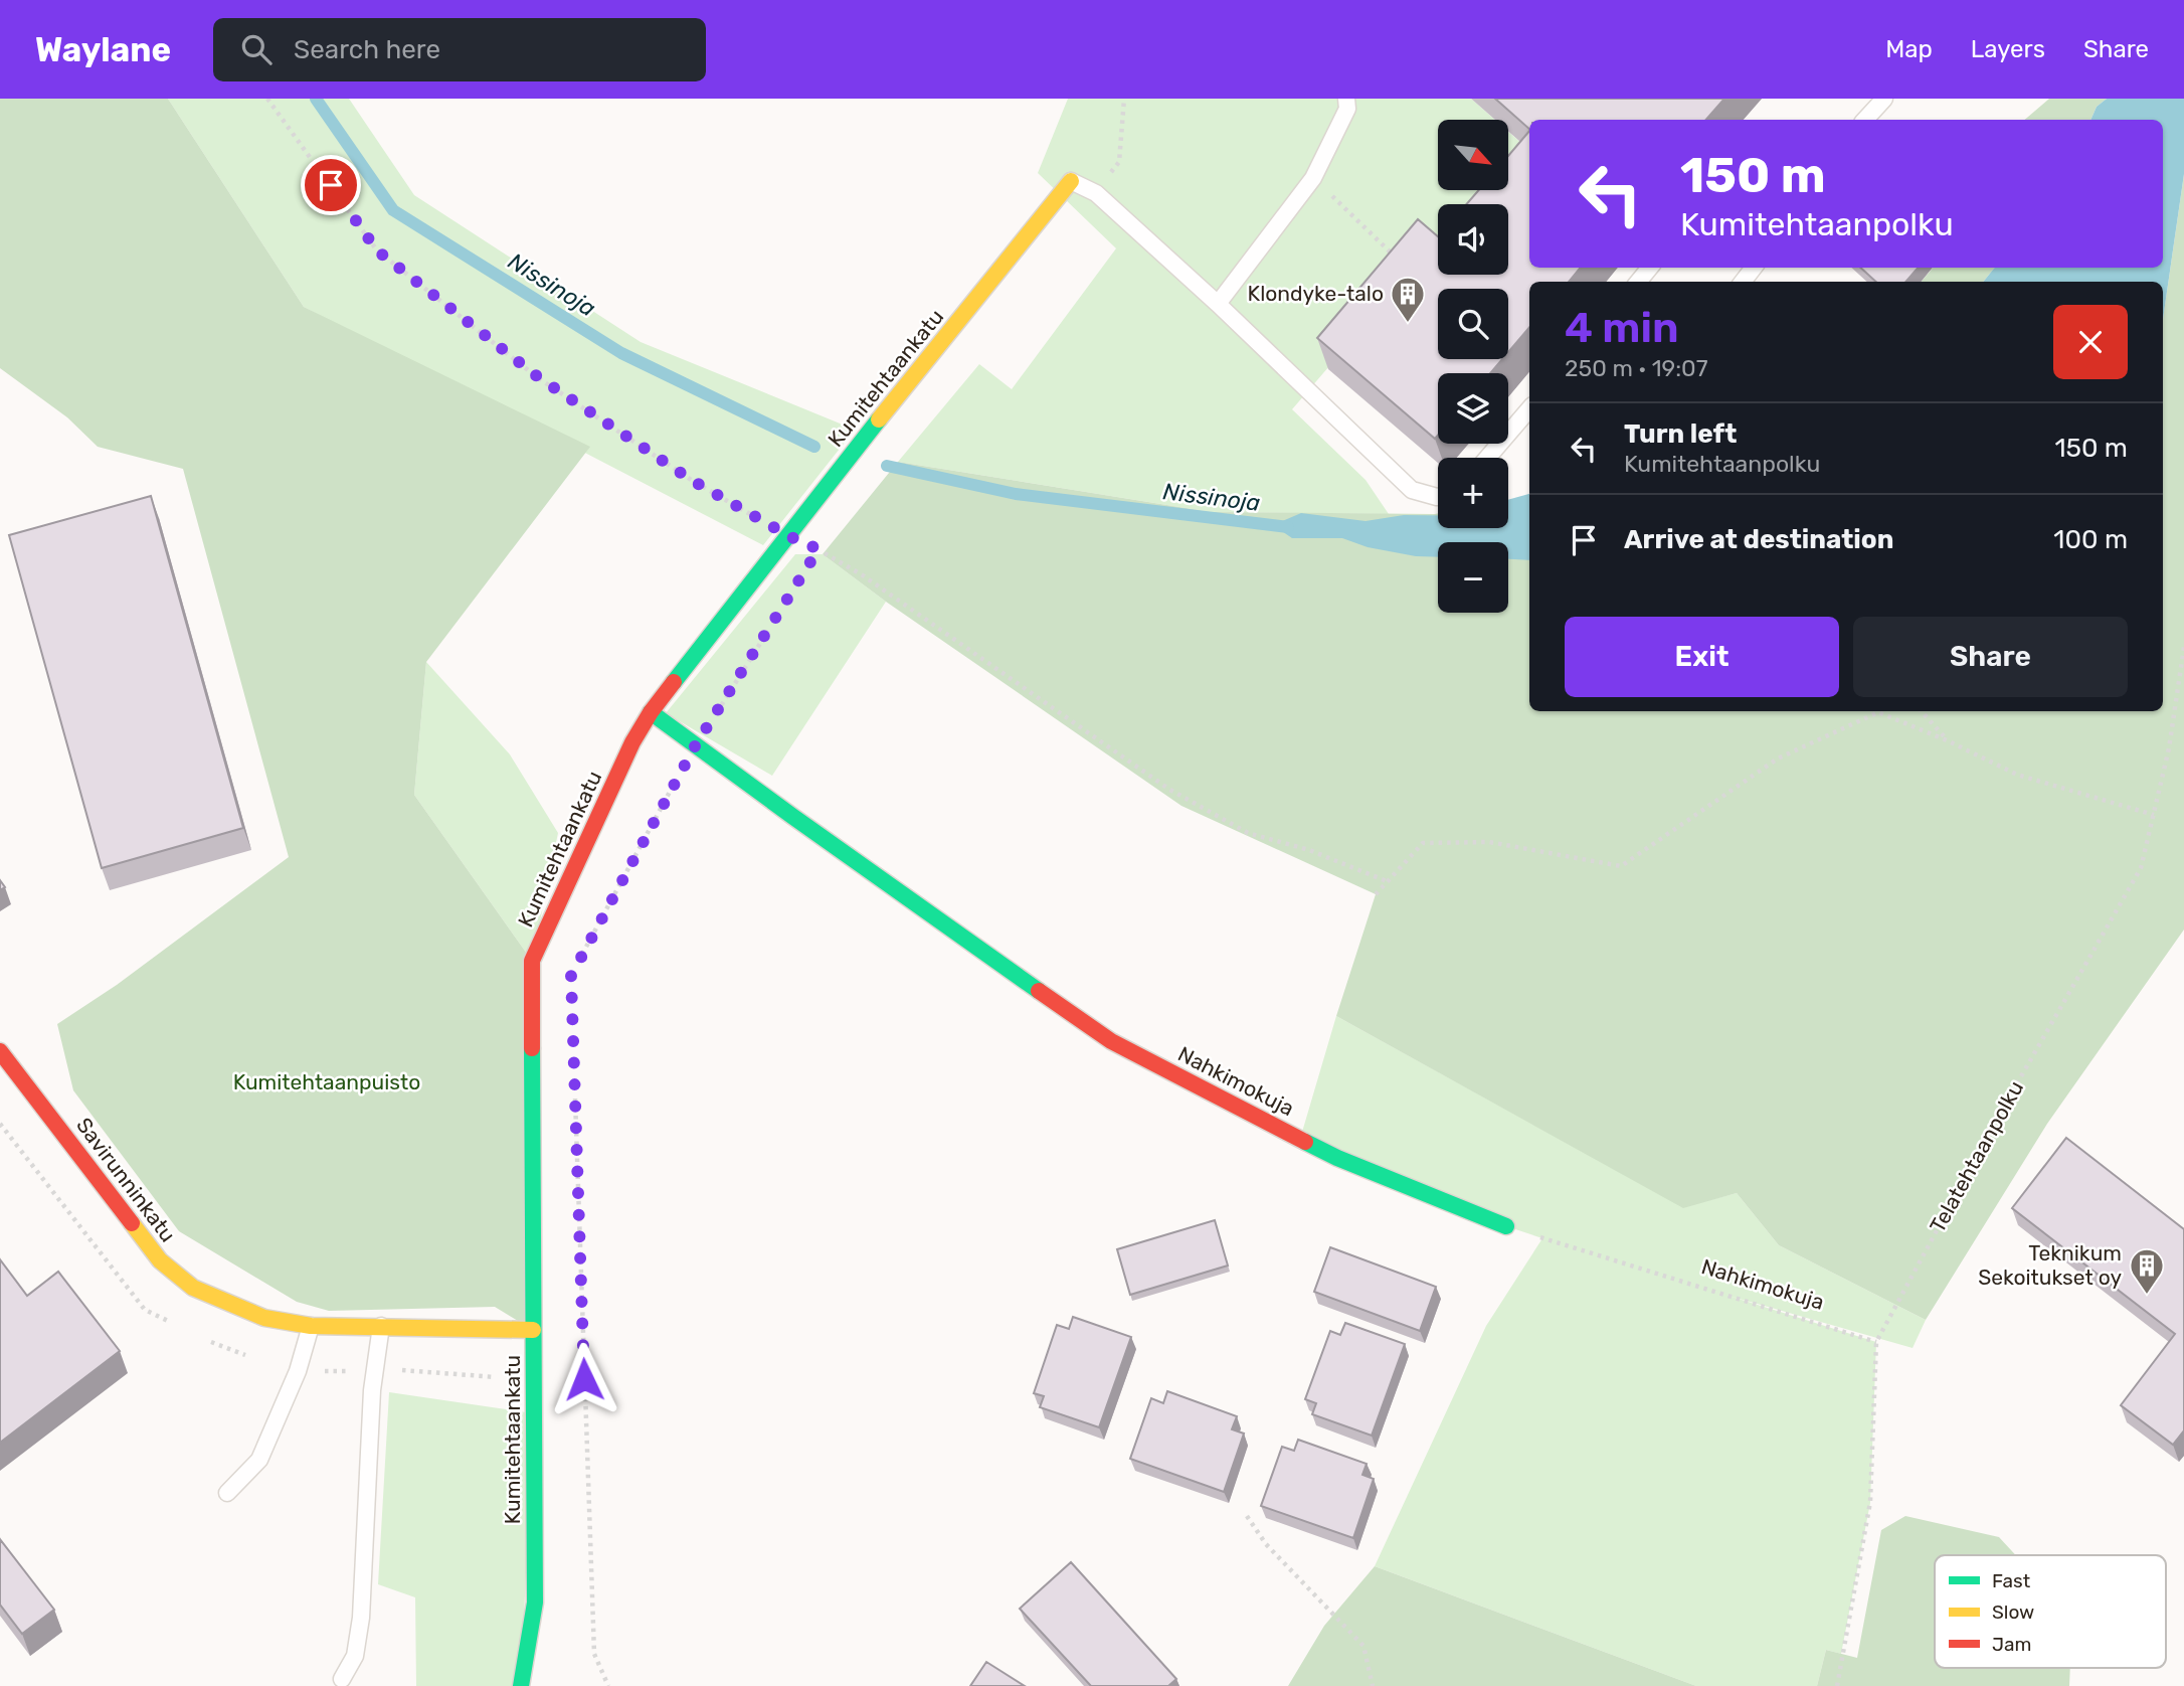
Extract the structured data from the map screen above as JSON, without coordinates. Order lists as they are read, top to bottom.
{
  "streets": {
    "street": ["Kumitehtaankatu", "Nahkimokuja", "Savirunninkatu"],
    "path": ["Telatehtaanpolku"]
  },
  "crossings": [
    ["Kumitehtaankatu", "Nahkimokuja"],
    ["Kumitehtaankatu", "Savirunninkatu"],
    ["Nahkimokuja", "Telatehtaanpolku"]
  ],
  "water": ["Nissinoja"],
  "parks": ["Kumitehtaanpuisto"],
  "places": {
    "building": ["Klondyke-talo", "Teknikum Sekoitukset oy"]
  },
  "legend": ["Fast", "Slow", "Jam"],
  "north": "bottom right",
  "page": {
    "header": "Waylane",
    "search": "Search here",
    "nav": ["Map", "Layers", "Share"],
    "map_buttons": ["+", "−"],
    "turn": ["150 m", "Kumitehtaanpolku"],
    "heading": ["4 min", "250 m · 19:07"],
    "list": [
      {
        "name": "Turn left",
        "note": "Kumitehtaanpolku",
        "value": "150 m"
      },
      {
        "name": "Arrive at destination",
        "value": "100 m"
      }
    ],
    "buttons": ["Exit", "Share"]
  }
}
